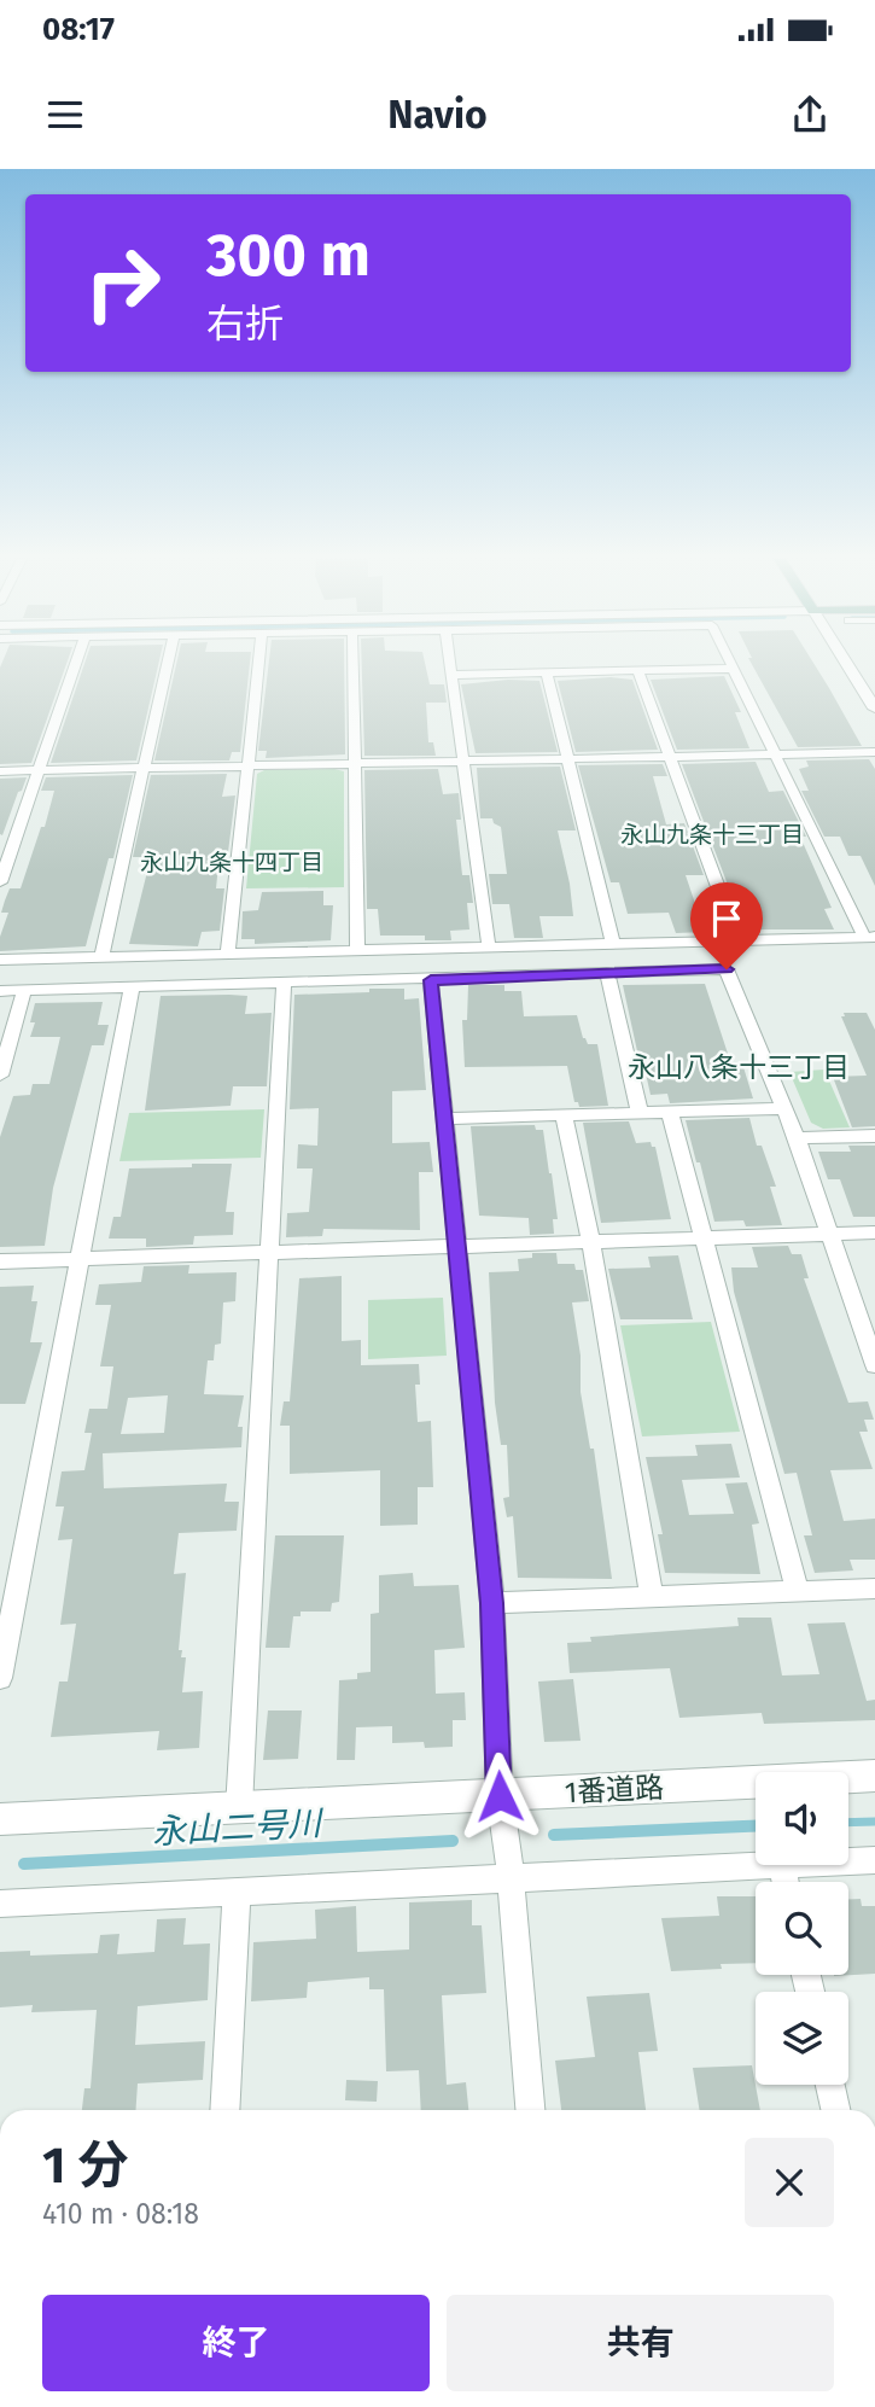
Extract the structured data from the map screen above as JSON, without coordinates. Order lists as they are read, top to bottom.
{
  "streets": {
    "street": ["1番道路"]
  },
  "districts": ["永山九条十三丁目", "永山九条十四丁目", "永山八条十三丁目"],
  "water": ["永山二号川"],
  "page": {
    "status": "08:17",
    "header": "Navio",
    "turn": ["300 m", "右折"],
    "heading": ["1 分", "410 m · 08:18"],
    "buttons": ["終了", "共有"]
  }
}
